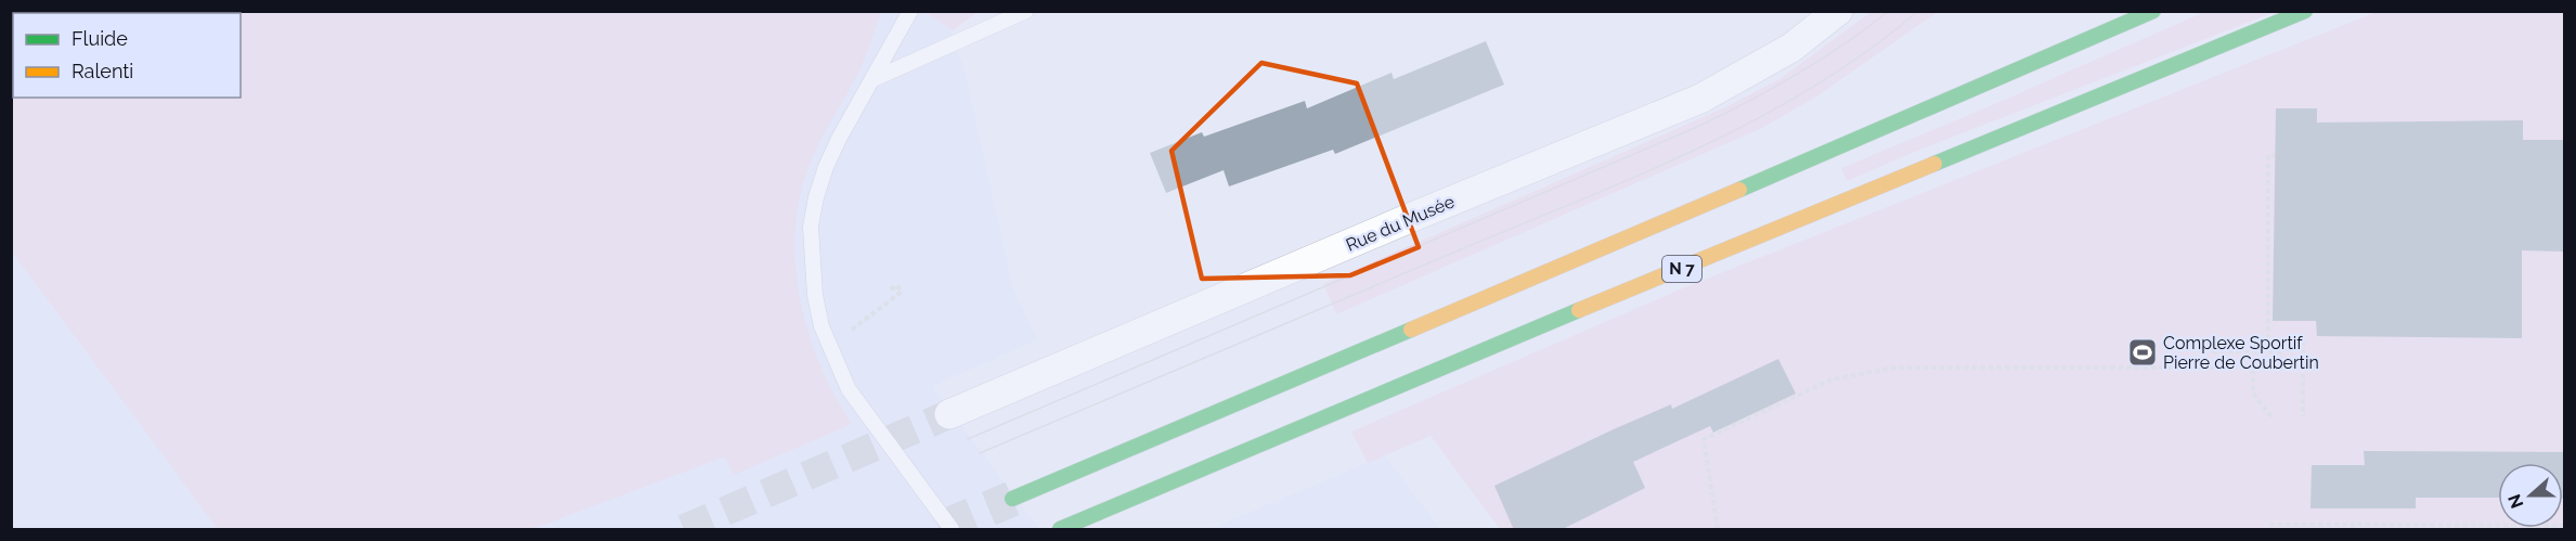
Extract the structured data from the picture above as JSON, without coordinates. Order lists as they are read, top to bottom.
{
  "streets": {
    "highway": ["N 7"],
    "street": ["Rue du Musée"]
  },
  "places": {
    "sports": ["Complexe Sportif Pierre de Coubertin"]
  },
  "legend": ["Fluide", "Ralenti"],
  "north": "left"
}
